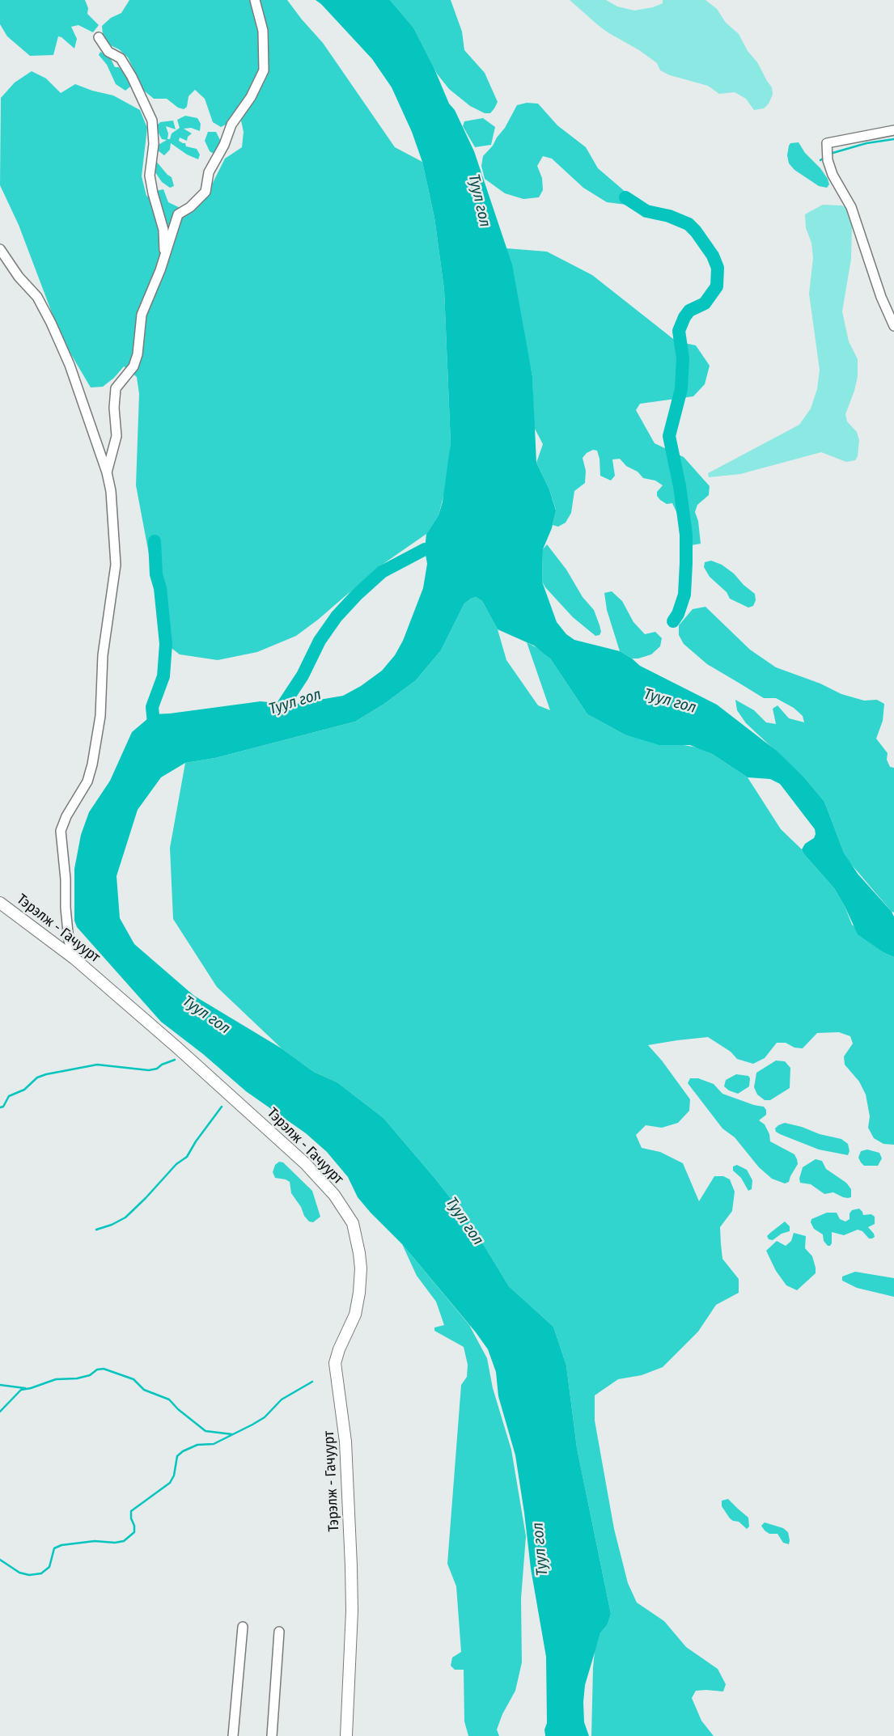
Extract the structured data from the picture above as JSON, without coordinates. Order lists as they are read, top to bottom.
{
  "streets": {
    "main road": ["Тэрэлж - Гачуурт"]
  },
  "water": ["Туул гол"]
}
